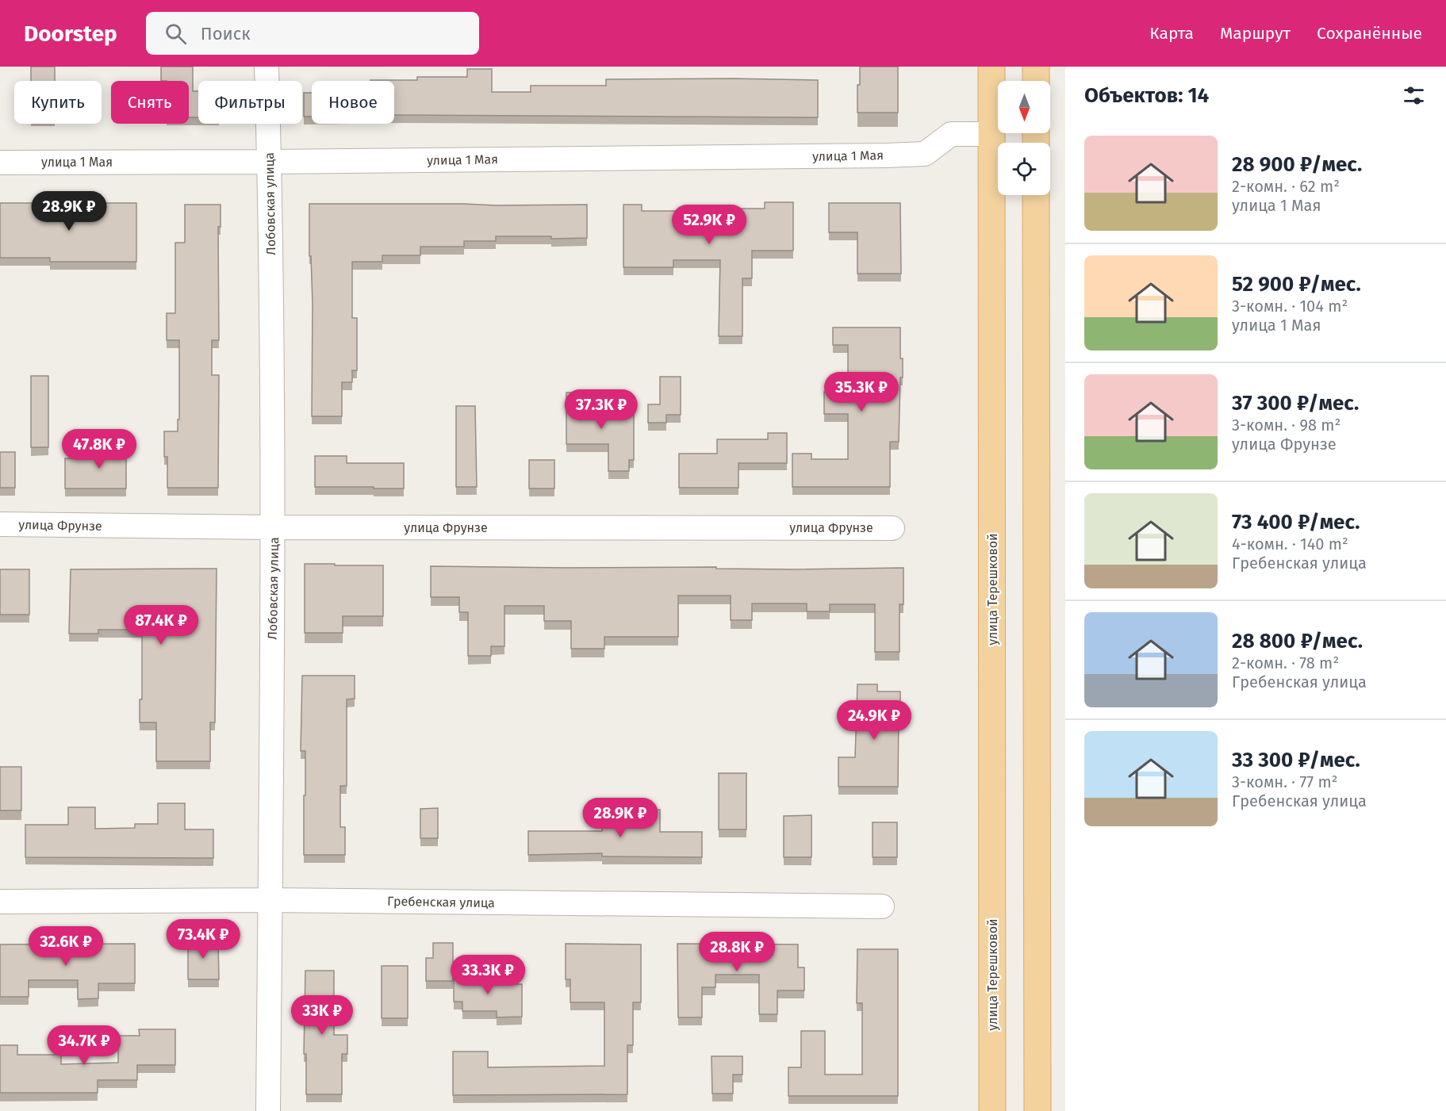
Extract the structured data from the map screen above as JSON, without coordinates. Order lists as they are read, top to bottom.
{
  "streets": {
    "main road": ["улица Терешковой"],
    "street": [
      "улица 1 Мая",
      "Лобовская улица",
      "улица Фрунзе",
      "Гребенская улица"
    ]
  },
  "crossings": [
    ["улица 1 Мая", "Лобовская улица"],
    ["улица 1 Мая", "улица Терешковой"],
    ["Лобовская улица", "улица Фрунзе"],
    ["Лобовская улица", "Гребенская улица"]
  ],
  "north": "bottom",
  "page": {
    "header": "Doorstep",
    "search": "Поиск",
    "nav": ["Карта", "Маршрут", "Сохранённые"],
    "heading": "Объектов: 14",
    "chip": [
      "Купить",
      "Снять",
      "Фильтры",
      "Новое"
    ],
    "list": [
      {
        "name": "28 900 ₽/мес.",
        "note": "2-комн. · 62 m² · улица 1 Мая"
      },
      {
        "name": "52 900 ₽/мес.",
        "note": "3-комн. · 104 m² · улица 1 Мая"
      },
      {
        "name": "37 300 ₽/мес.",
        "note": "3-комн. · 98 m² · улица Фрунзе"
      },
      {
        "name": "73 400 ₽/мес.",
        "note": "4-комн. · 140 m² · Гребенская улица"
      },
      {
        "name": "28 800 ₽/мес.",
        "note": "2-комн. · 78 m² · Гребенская улица"
      },
      {
        "name": "33 300 ₽/мес.",
        "note": "3-комн. · 77 m² · Гребенская улица"
      }
    ],
    "price": [
      "28.9K ₽",
      "52.9K ₽",
      "35.3K ₽",
      "37.3K ₽",
      "47.8K ₽",
      "87.4K ₽",
      "24.9K ₽",
      "28.9K ₽",
      "73.4K ₽",
      "32.6K ₽",
      "28.8K ₽",
      "33.3K ₽",
      "33K ₽",
      "34.7K ₽"
    ]
  }
}
